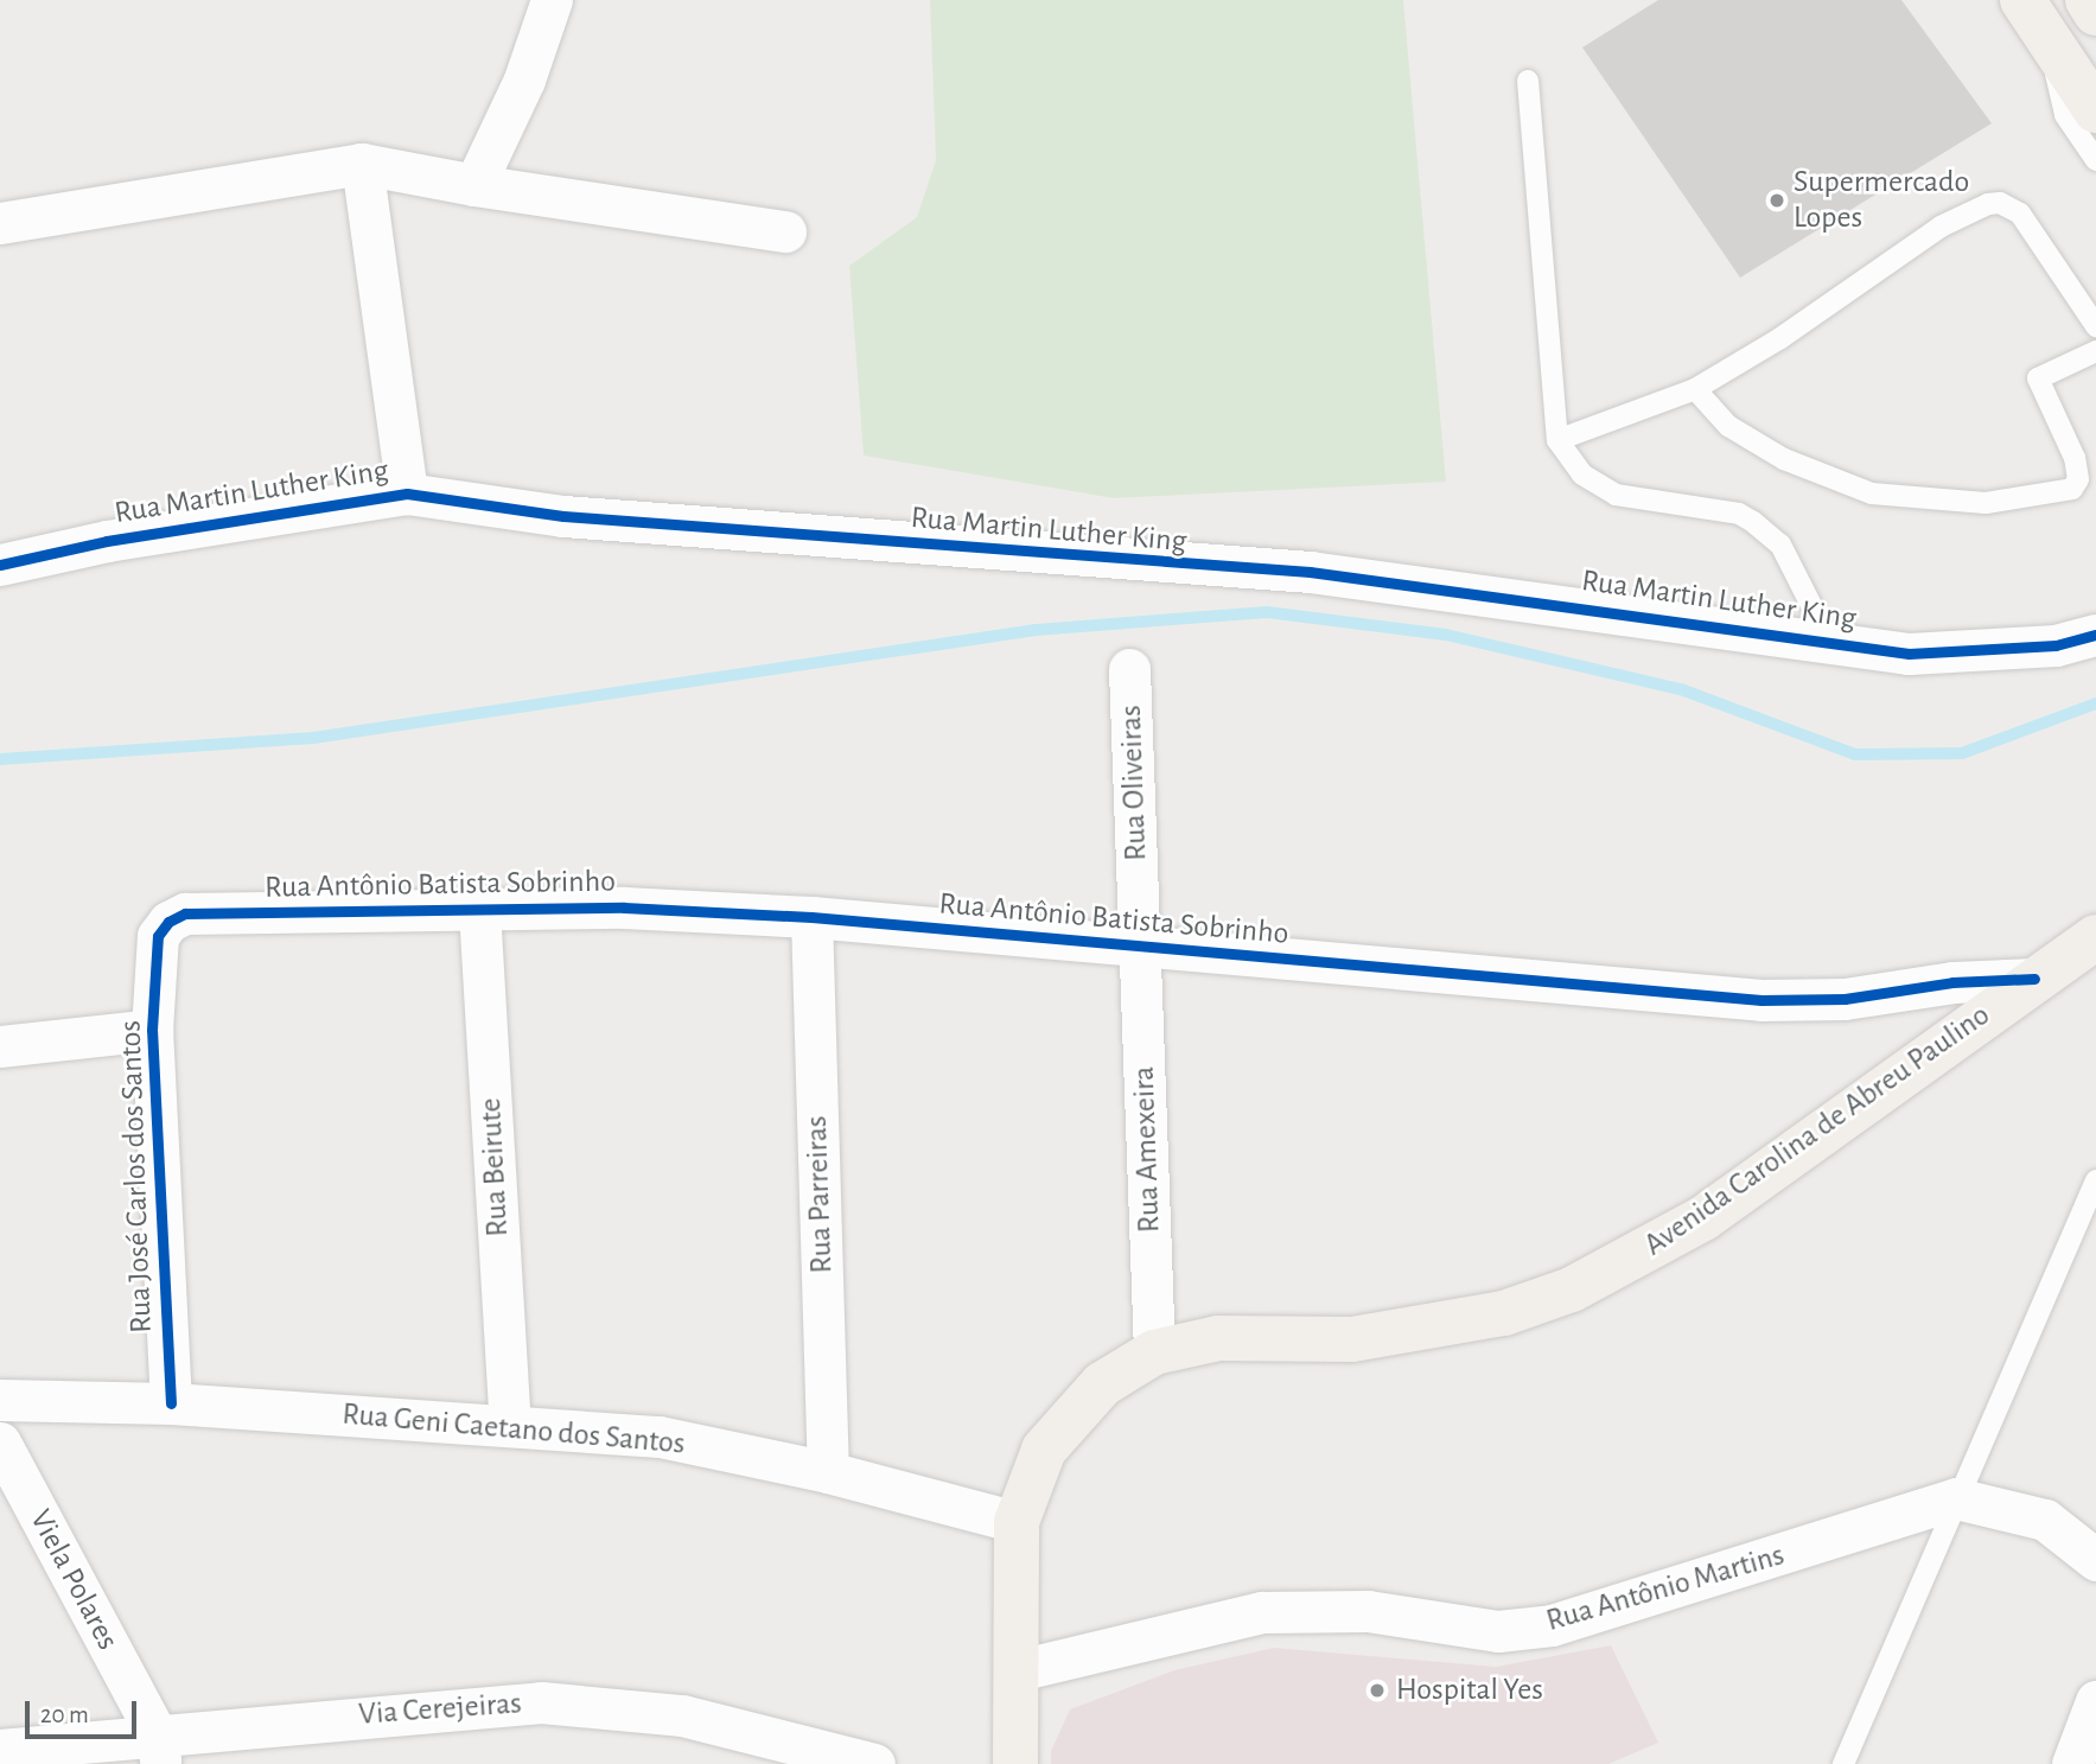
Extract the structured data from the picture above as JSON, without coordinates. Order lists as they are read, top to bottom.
{
  "streets": {
    "main road": ["Avenida Carolina de Abreu Paulino"],
    "street": [
      "Rua Martin Luther King",
      "Rua Oliveiras",
      "Rua Antônio Batista Sobrinho",
      "Rua Amexeira",
      "Rua Beirute",
      "Rua José Carlos dos Santos",
      "Rua Parreiras",
      "Rua Geni Caetano dos Santos",
      "Viela Polares",
      "Rua Antônio Martins",
      "Via Cerejeiras"
    ]
  },
  "crossings": [
    ["Rua Oliveiras", "Rua Antônio Batista Sobrinho"],
    ["Rua Oliveiras", "Rua Amexeira"],
    ["Rua Antônio Batista Sobrinho", "Avenida Carolina de Abreu Paulino"],
    ["Rua Antônio Batista Sobrinho", "Rua Amexeira"],
    ["Rua Antônio Batista Sobrinho", "Rua Beirute"],
    ["Rua Antônio Batista Sobrinho", "Rua José Carlos dos Santos"],
    ["Rua Antônio Batista Sobrinho", "Rua Parreiras"],
    ["Avenida Carolina de Abreu Paulino", "Rua Amexeira"],
    ["Avenida Carolina de Abreu Paulino", "Rua Geni Caetano dos Santos"],
    ["Avenida Carolina de Abreu Paulino", "Rua Antônio Martins"],
    ["Rua Beirute", "Rua Geni Caetano dos Santos"],
    ["Rua José Carlos dos Santos", "Rua Geni Caetano dos Santos"],
    ["Rua Parreiras", "Rua Geni Caetano dos Santos"],
    ["Viela Polares", "Via Cerejeiras"]
  ],
  "places": ["Supermercado Lopes", "Hospital Yes"],
  "scale_bar": "20 m"
}
